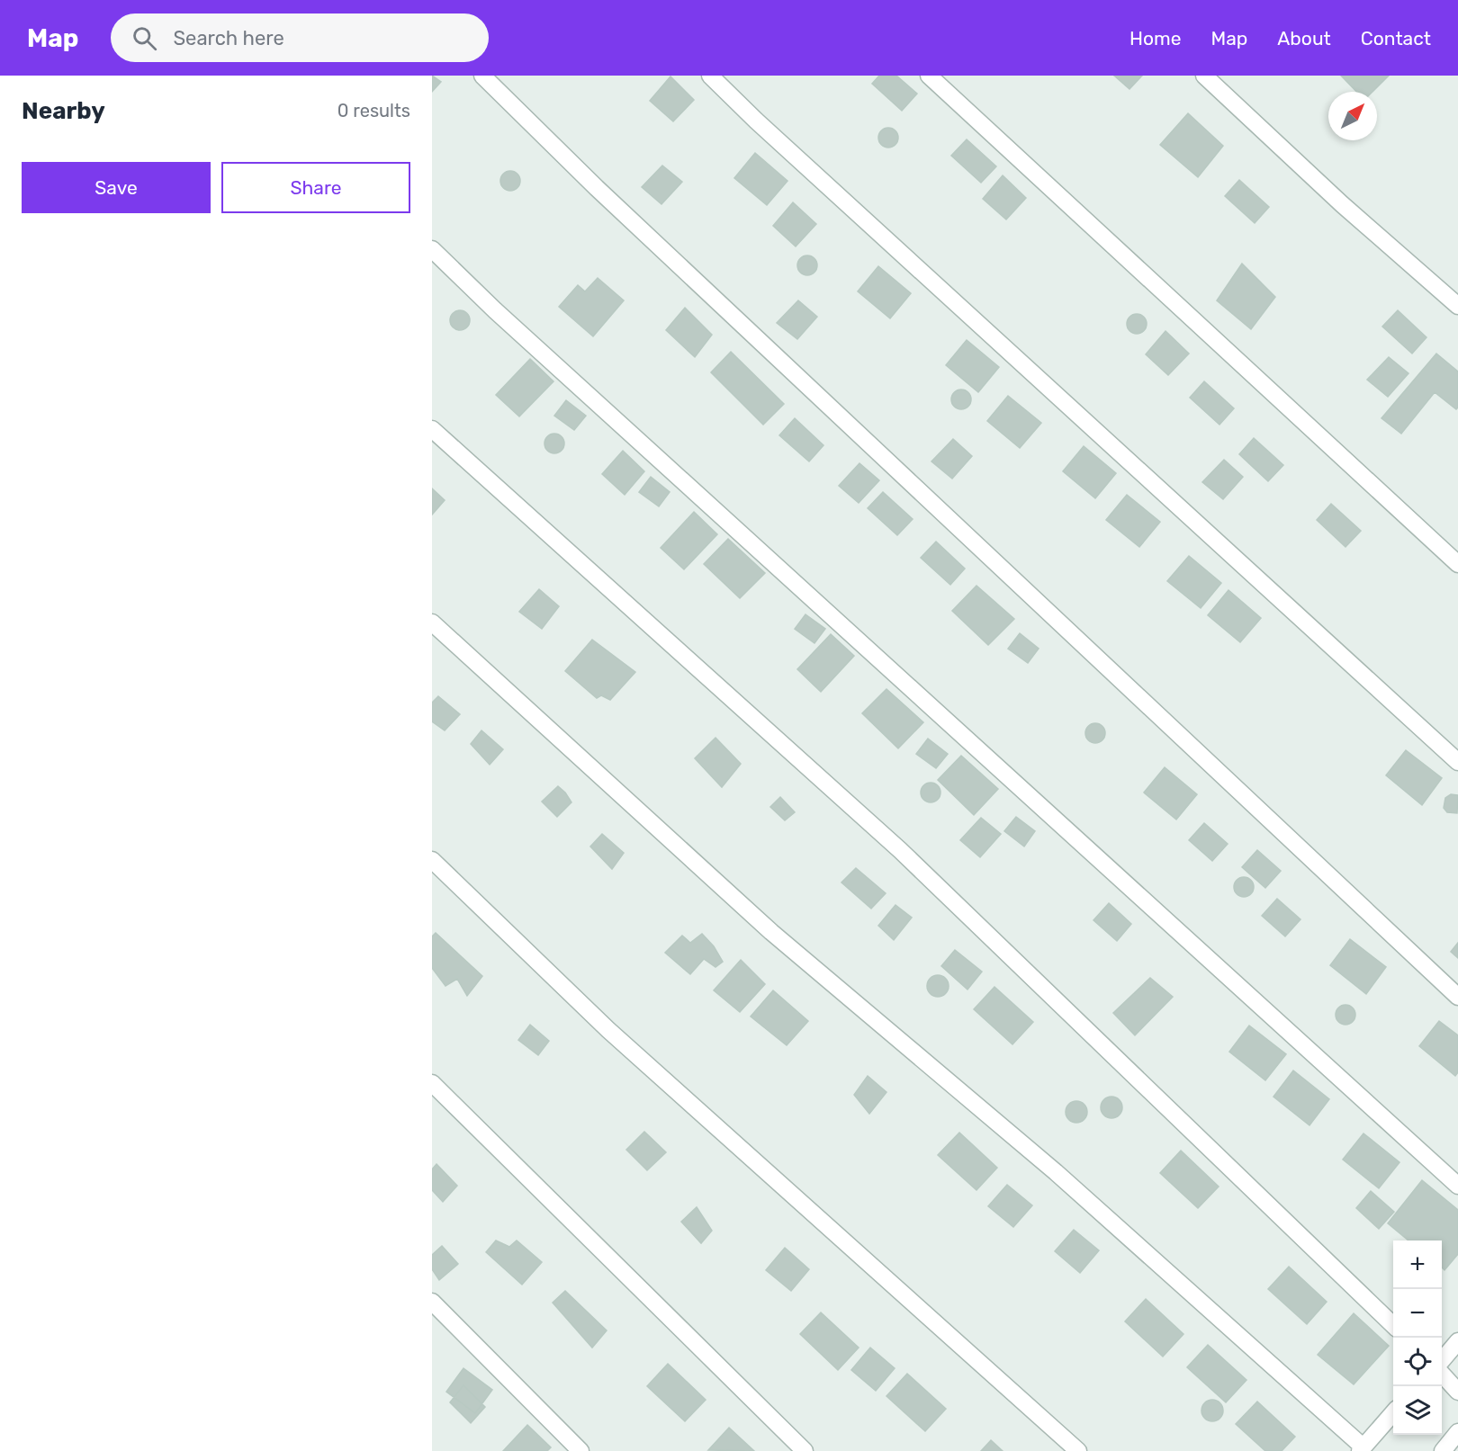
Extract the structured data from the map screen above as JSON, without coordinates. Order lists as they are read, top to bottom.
{
  "north": "top right",
  "page": {
    "header": "Map",
    "search": "Search here",
    "nav": [
      "Home",
      "Map",
      "About",
      "Contact"
    ],
    "heading": ["Nearby", "0 results"],
    "buttons": ["Save", "Share"],
    "map_buttons": ["+", "−"]
  }
}
